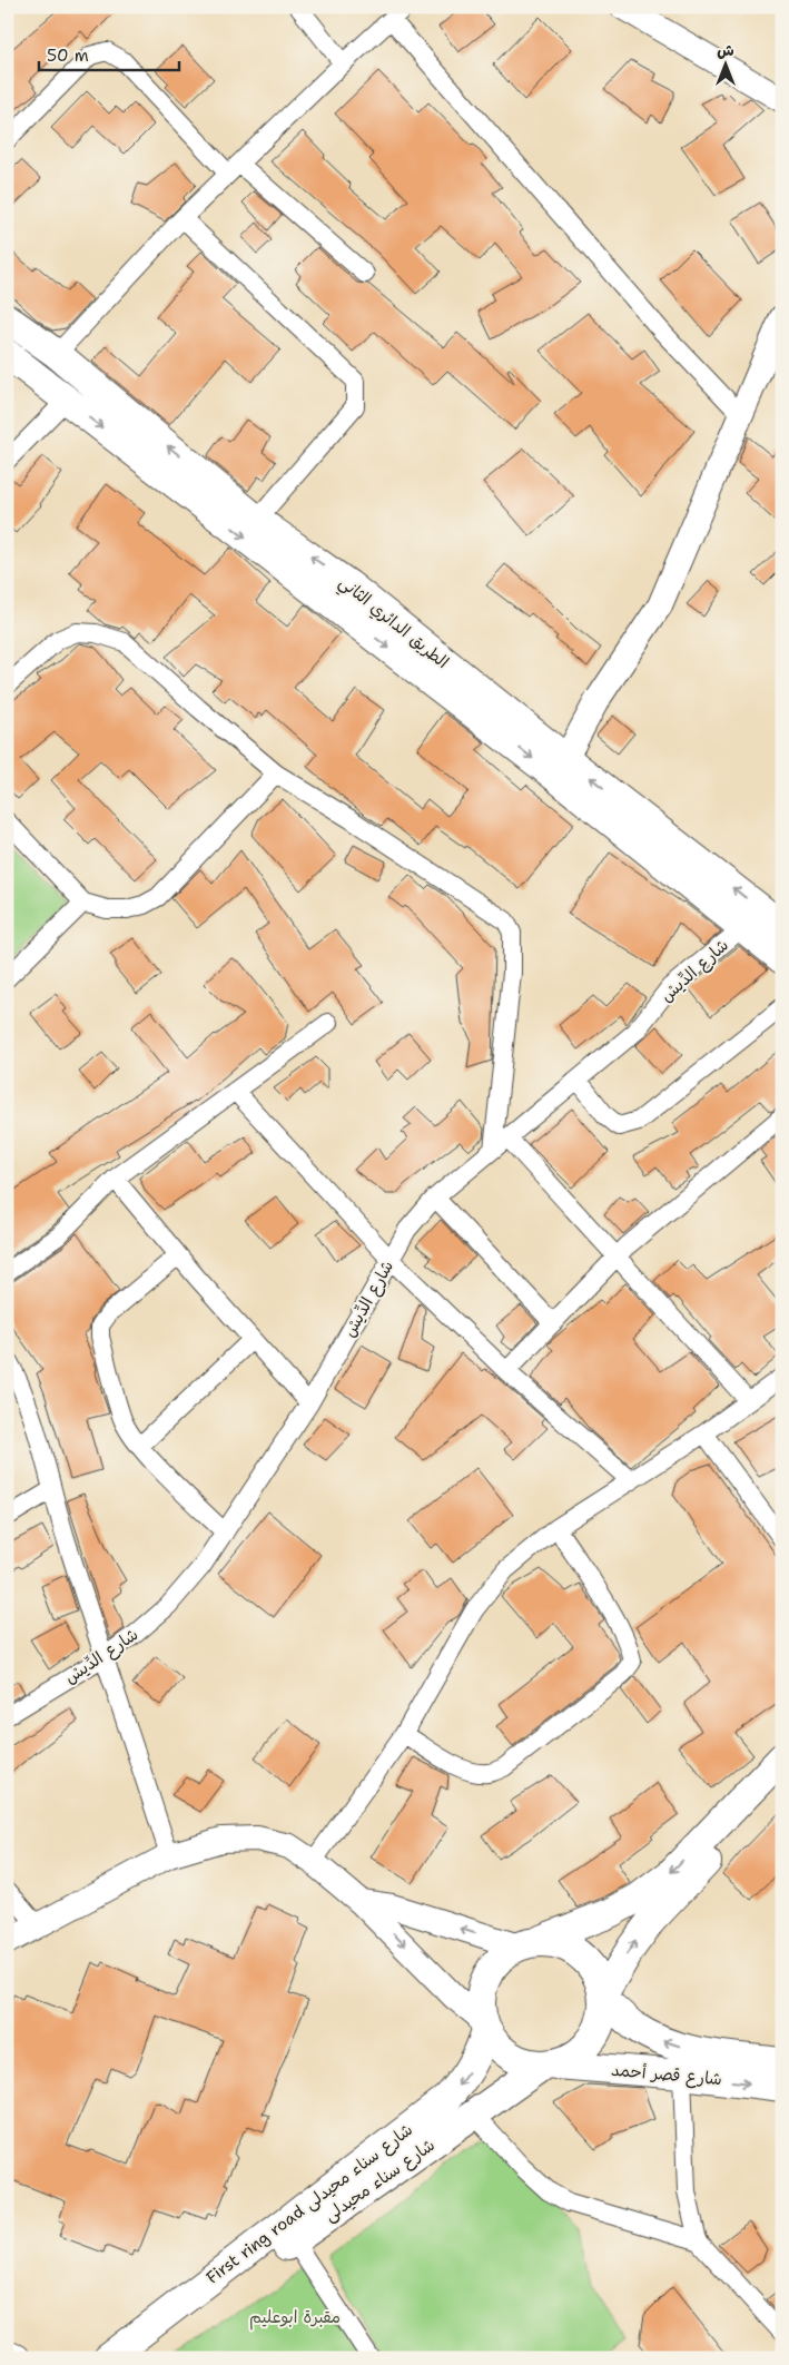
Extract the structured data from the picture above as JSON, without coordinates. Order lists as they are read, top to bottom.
{
  "streets": {
    "main road": [
      "الطريق الدائري الثاني",
      "شارع قصر أحمد",
      "شارع سناء محيدلى",
      "First ring road شارع سناء محيدلى"
    ],
    "street": ["شارع الدِّيسْ"]
  },
  "crossings": [
    ["الطريق الدائري الثاني", "شارع الدِّيسْ"],
    ["شارع قصر أحمد", "شارع سناء محيدلى"],
    ["شارع قصر أحمد", "First ring road شارع سناء محيدلى"],
    ["شارع سناء محيدلى", "First ring road شارع سناء محيدلى"]
  ],
  "one_way": ["First ring road شارع سناء محيدلى"],
  "parks": ["مقبرة ابوعليم"],
  "scale_bar": "50 m",
  "north": "top"
}
